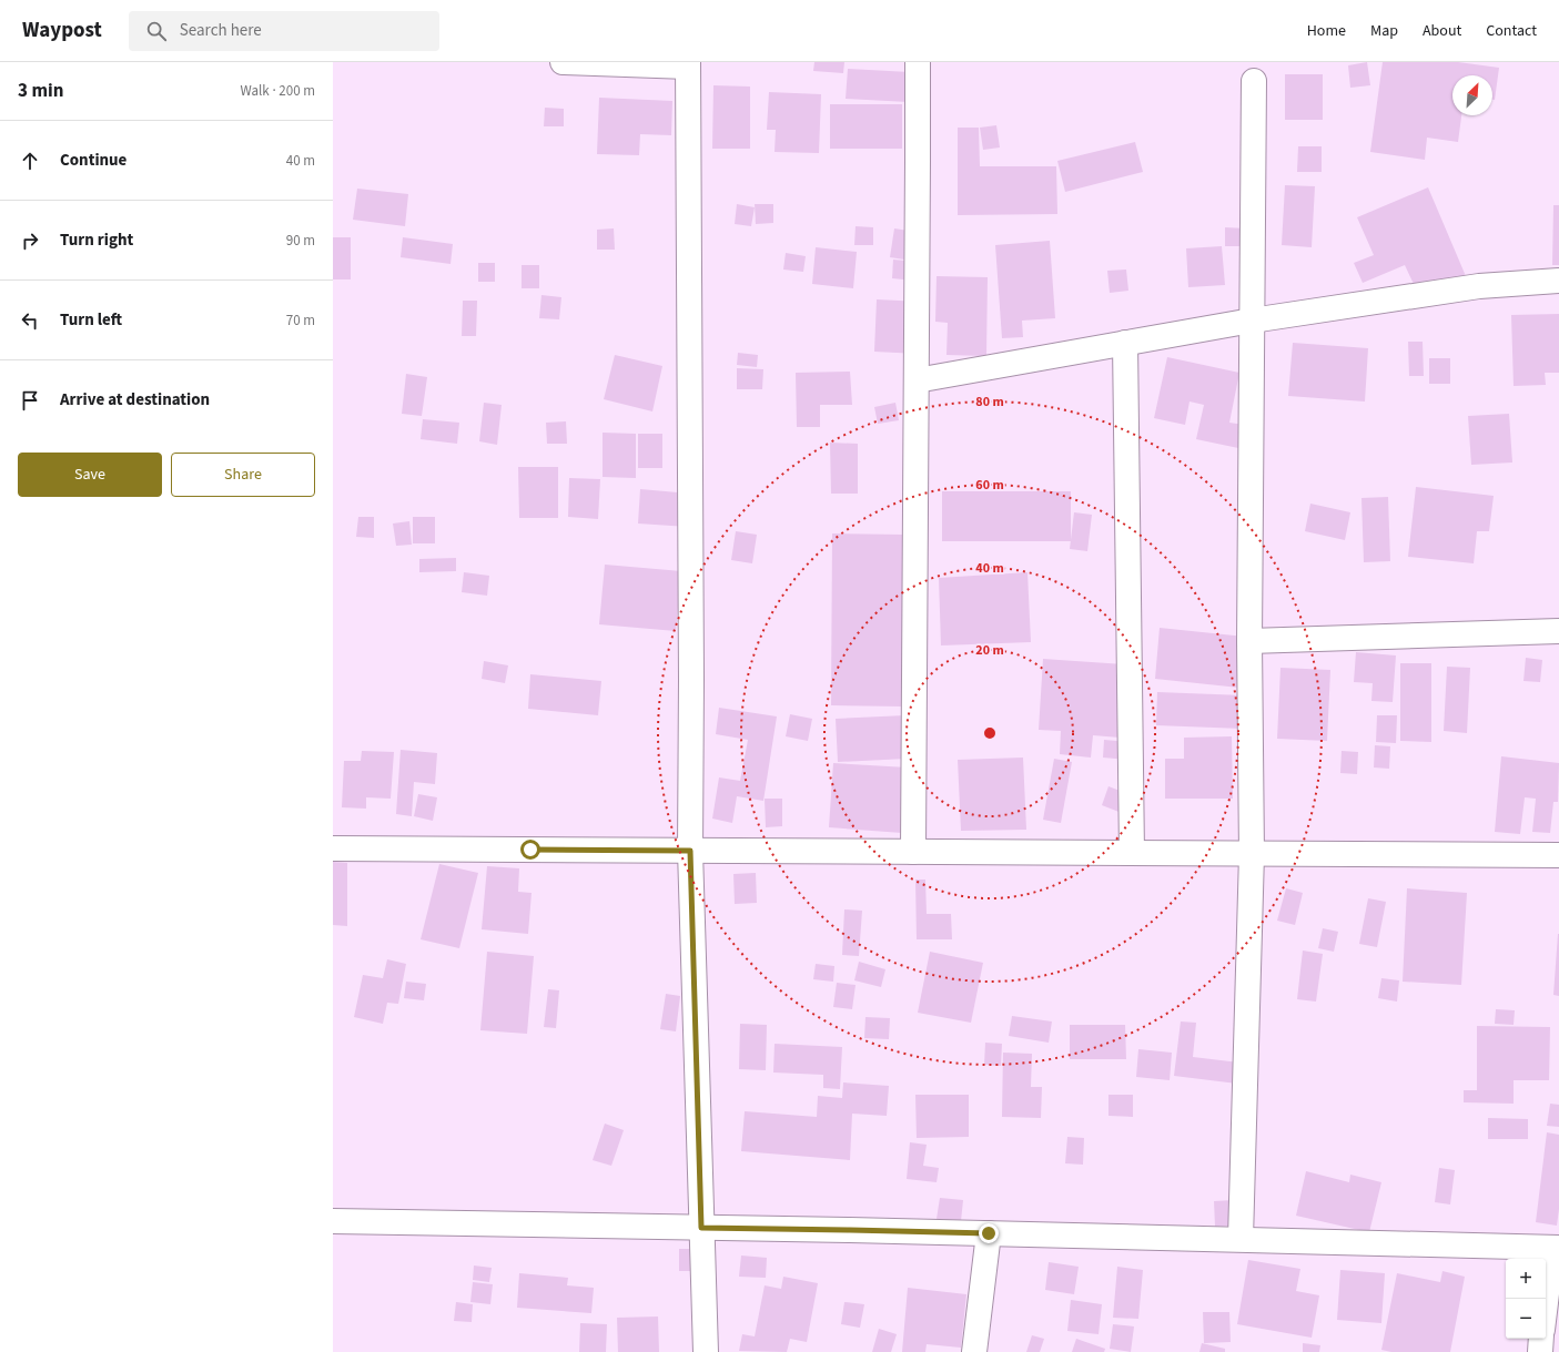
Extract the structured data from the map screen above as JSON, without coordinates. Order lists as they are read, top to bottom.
{
  "north": "top right",
  "page": {
    "header": "Waypost",
    "search": "Search here",
    "nav": [
      "Home",
      "Map",
      "About",
      "Contact"
    ],
    "heading": ["3 min", "Walk · 200 m"],
    "list": [
      ["Continue", "40 m"],
      ["Turn right", "90 m"],
      ["Turn left", "70 m"],
      "Arrive at destination"
    ],
    "buttons": ["Save", "Share"],
    "map_buttons": ["+", "−"]
  },
  "rings": [
    "80 m",
    "60 m",
    "40 m",
    "20 m"
  ]
}
